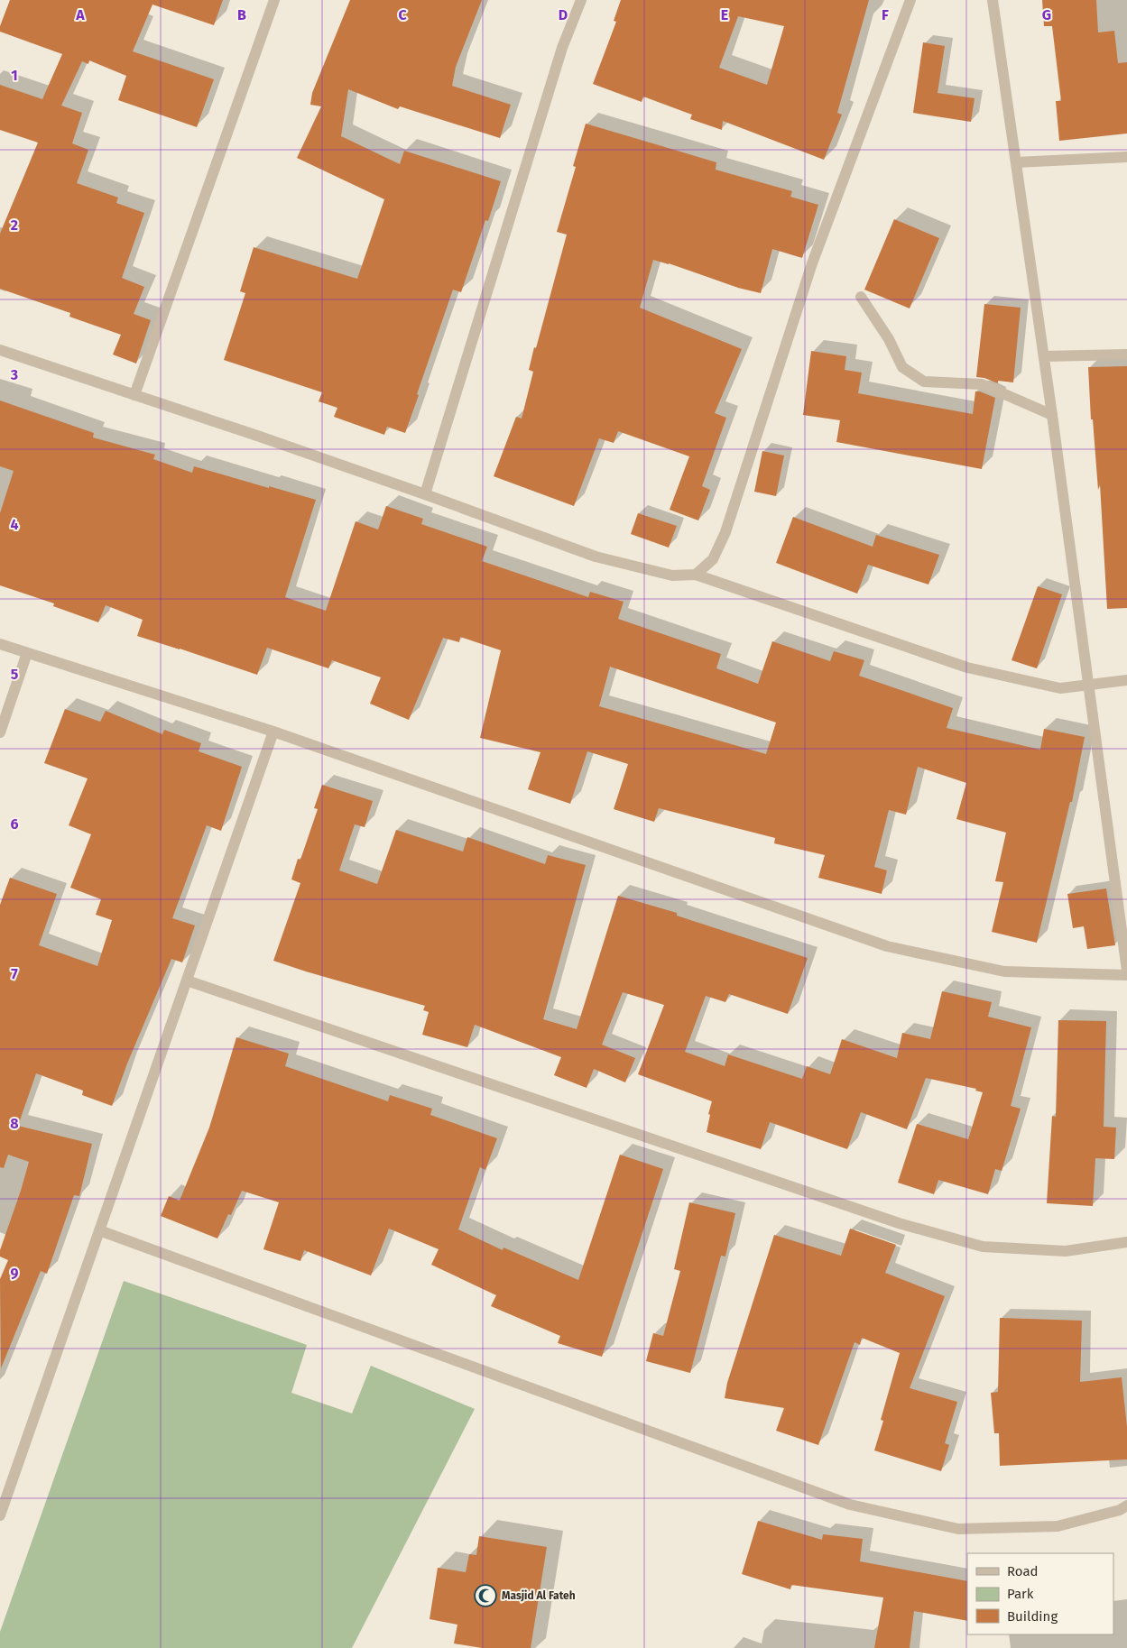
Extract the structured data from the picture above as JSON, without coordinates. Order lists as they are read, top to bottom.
{
  "places": {
    "mosque": ["Masjid Al Fateh"]
  },
  "legend": ["Road", "Park", "Building"],
  "grid": {
    "columns": [
      "A",
      "B",
      "C",
      "D",
      "E",
      "F",
      "G"
    ],
    "rows": [
      "1",
      "2",
      "3",
      "4",
      "5",
      "6",
      "7",
      "8",
      "9"
    ]
  }
}
